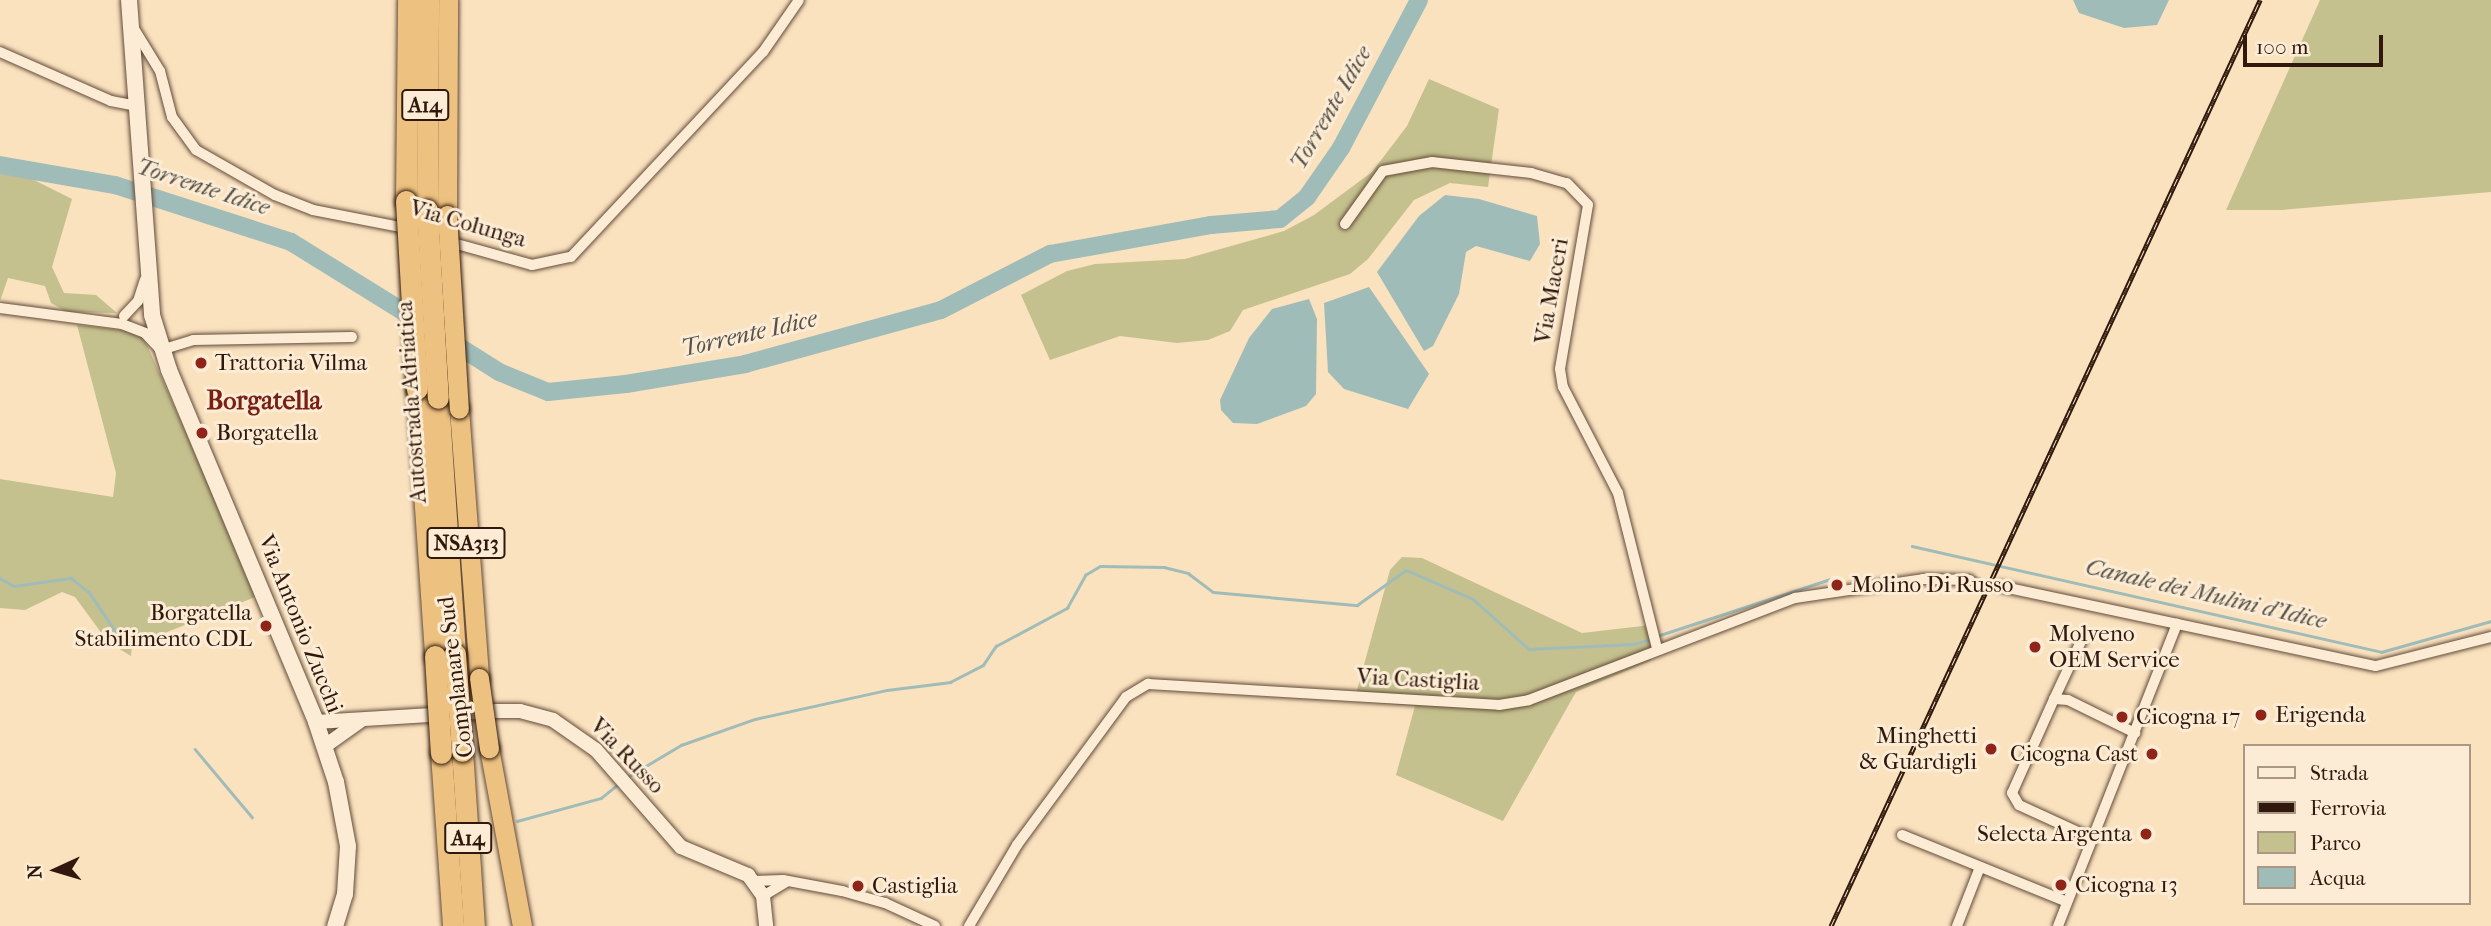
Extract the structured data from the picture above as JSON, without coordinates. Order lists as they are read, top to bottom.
{
  "streets": {
    "highway": [
      "A14",
      "Autostrada Adriatica",
      "NSA313",
      "Complanare Sud"
    ],
    "main road": ["Via Antonio Zucchi"],
    "street": [
      "Via Colunga",
      "Via Maceri",
      "Via Castiglia",
      "Via Russo"
    ]
  },
  "crossings": [
    ["Via Colunga", "Via Antonio Zucchi"],
    ["Via Maceri", "Via Castiglia"],
    ["Autostrada Adriatica", "Complanare Sud"],
    ["Via Antonio Zucchi", "Via Russo"]
  ],
  "districts": ["Borgatella"],
  "water": ["Torrente Idice", "Canale dei Mulini d'Idice"],
  "places": [
    "Trattoria Vilma",
    "Borgatella",
    "Molino Di Russo",
    "Borgatella Stabilimento CDL",
    "Molveno OEM Service",
    "Erigenda",
    "Cicogna 17",
    "Minghetti & Guardigli",
    "Cicogna Cast",
    "Selecta Argenta",
    "Cicogna 13",
    "Castiglia"
  ],
  "legend": [
    "Strada",
    "Ferrovia",
    "Parco",
    "Acqua"
  ],
  "scale_bar": "100 m",
  "north": "left"
}
